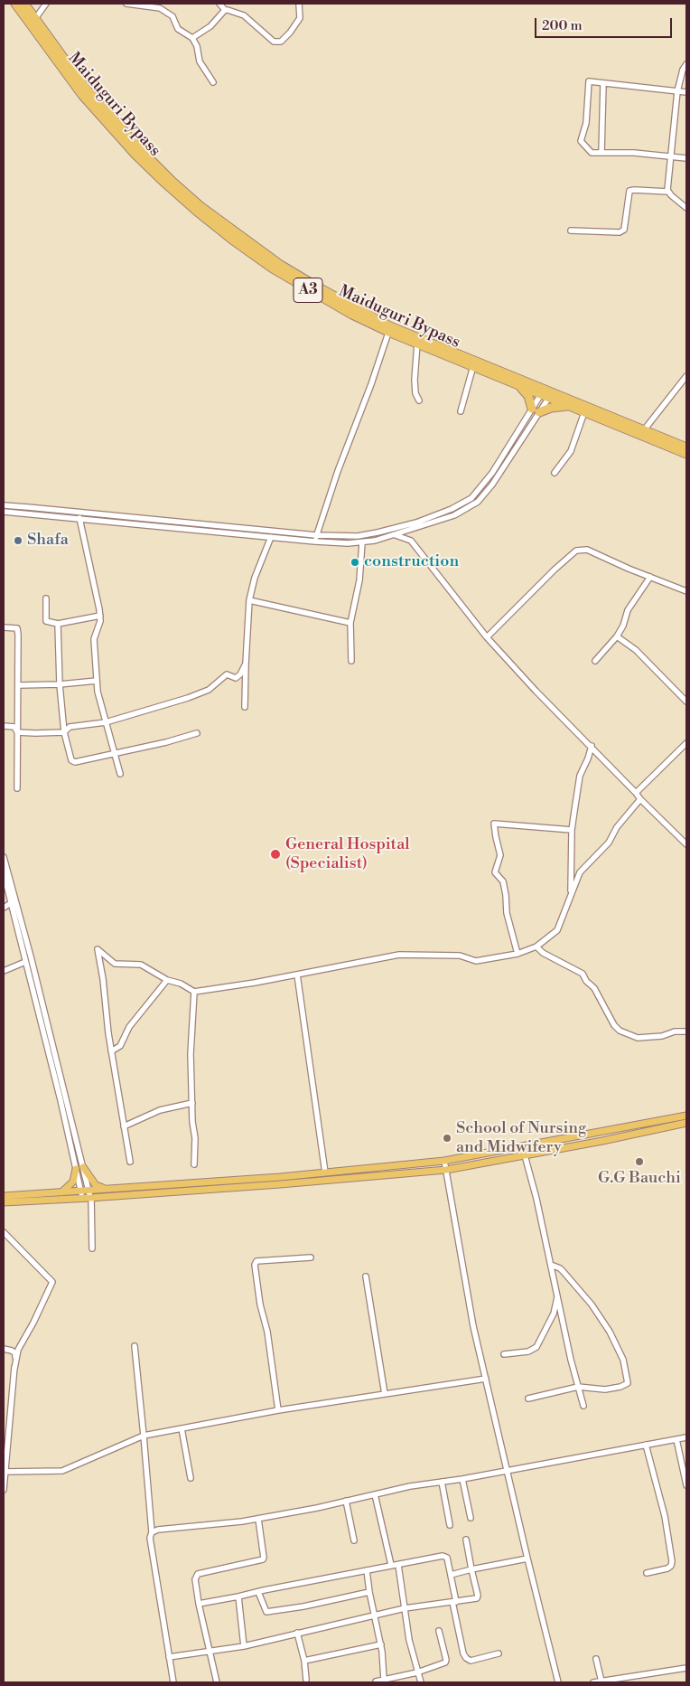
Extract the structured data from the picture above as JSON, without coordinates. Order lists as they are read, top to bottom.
{
  "streets": {
    "highway": ["Maiduguri Bypass", "A3"]
  },
  "places": [
    "Shafa",
    "construction",
    "General Hospital (Specialist)",
    "School of Nursing and Midwifery",
    "G.G Bauchi"
  ],
  "scale_bar": "200 m"
}
